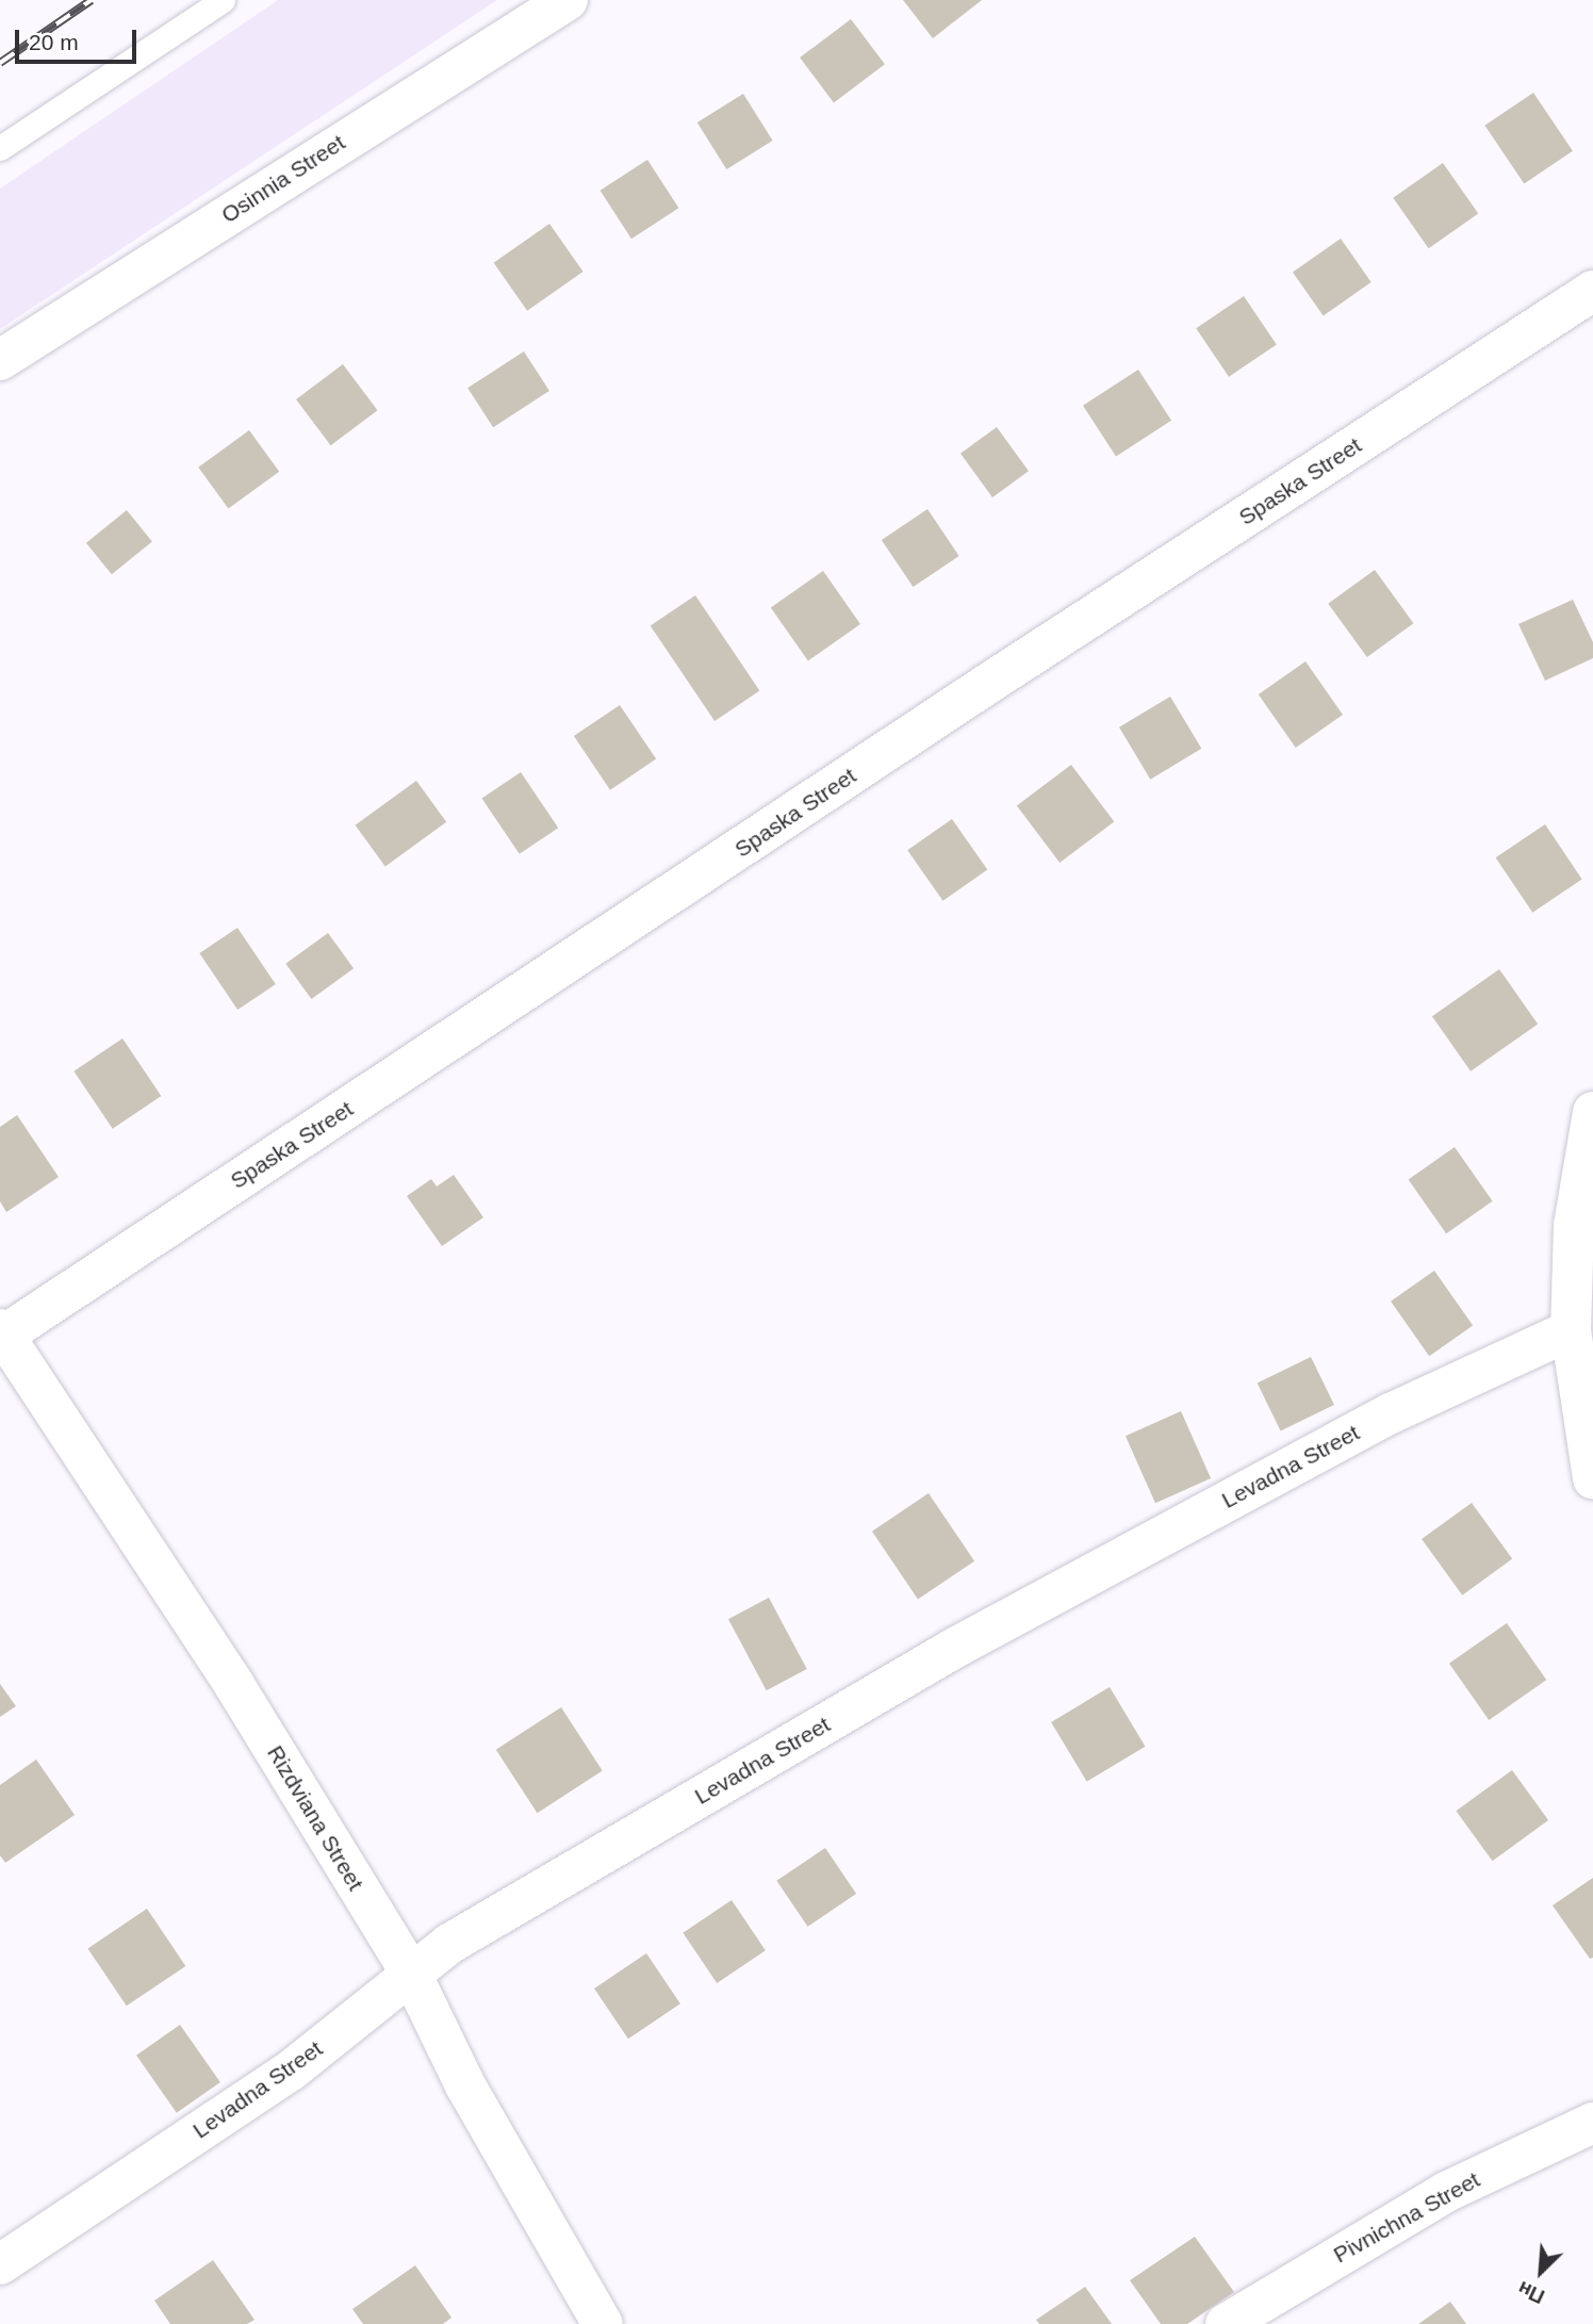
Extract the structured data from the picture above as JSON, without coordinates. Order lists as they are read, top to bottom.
{
  "streets": {
    "street": [
      "Osinnia Street",
      "Spaska Street",
      "Levadna Street",
      "Rizdviana Street",
      "Pivnichna Street"
    ]
  },
  "crossings": [
    ["Spaska Street", "Rizdviana Street"],
    ["Levadna Street", "Rizdviana Street"]
  ],
  "scale_bar": "20 m",
  "north": "bottom left"
}
